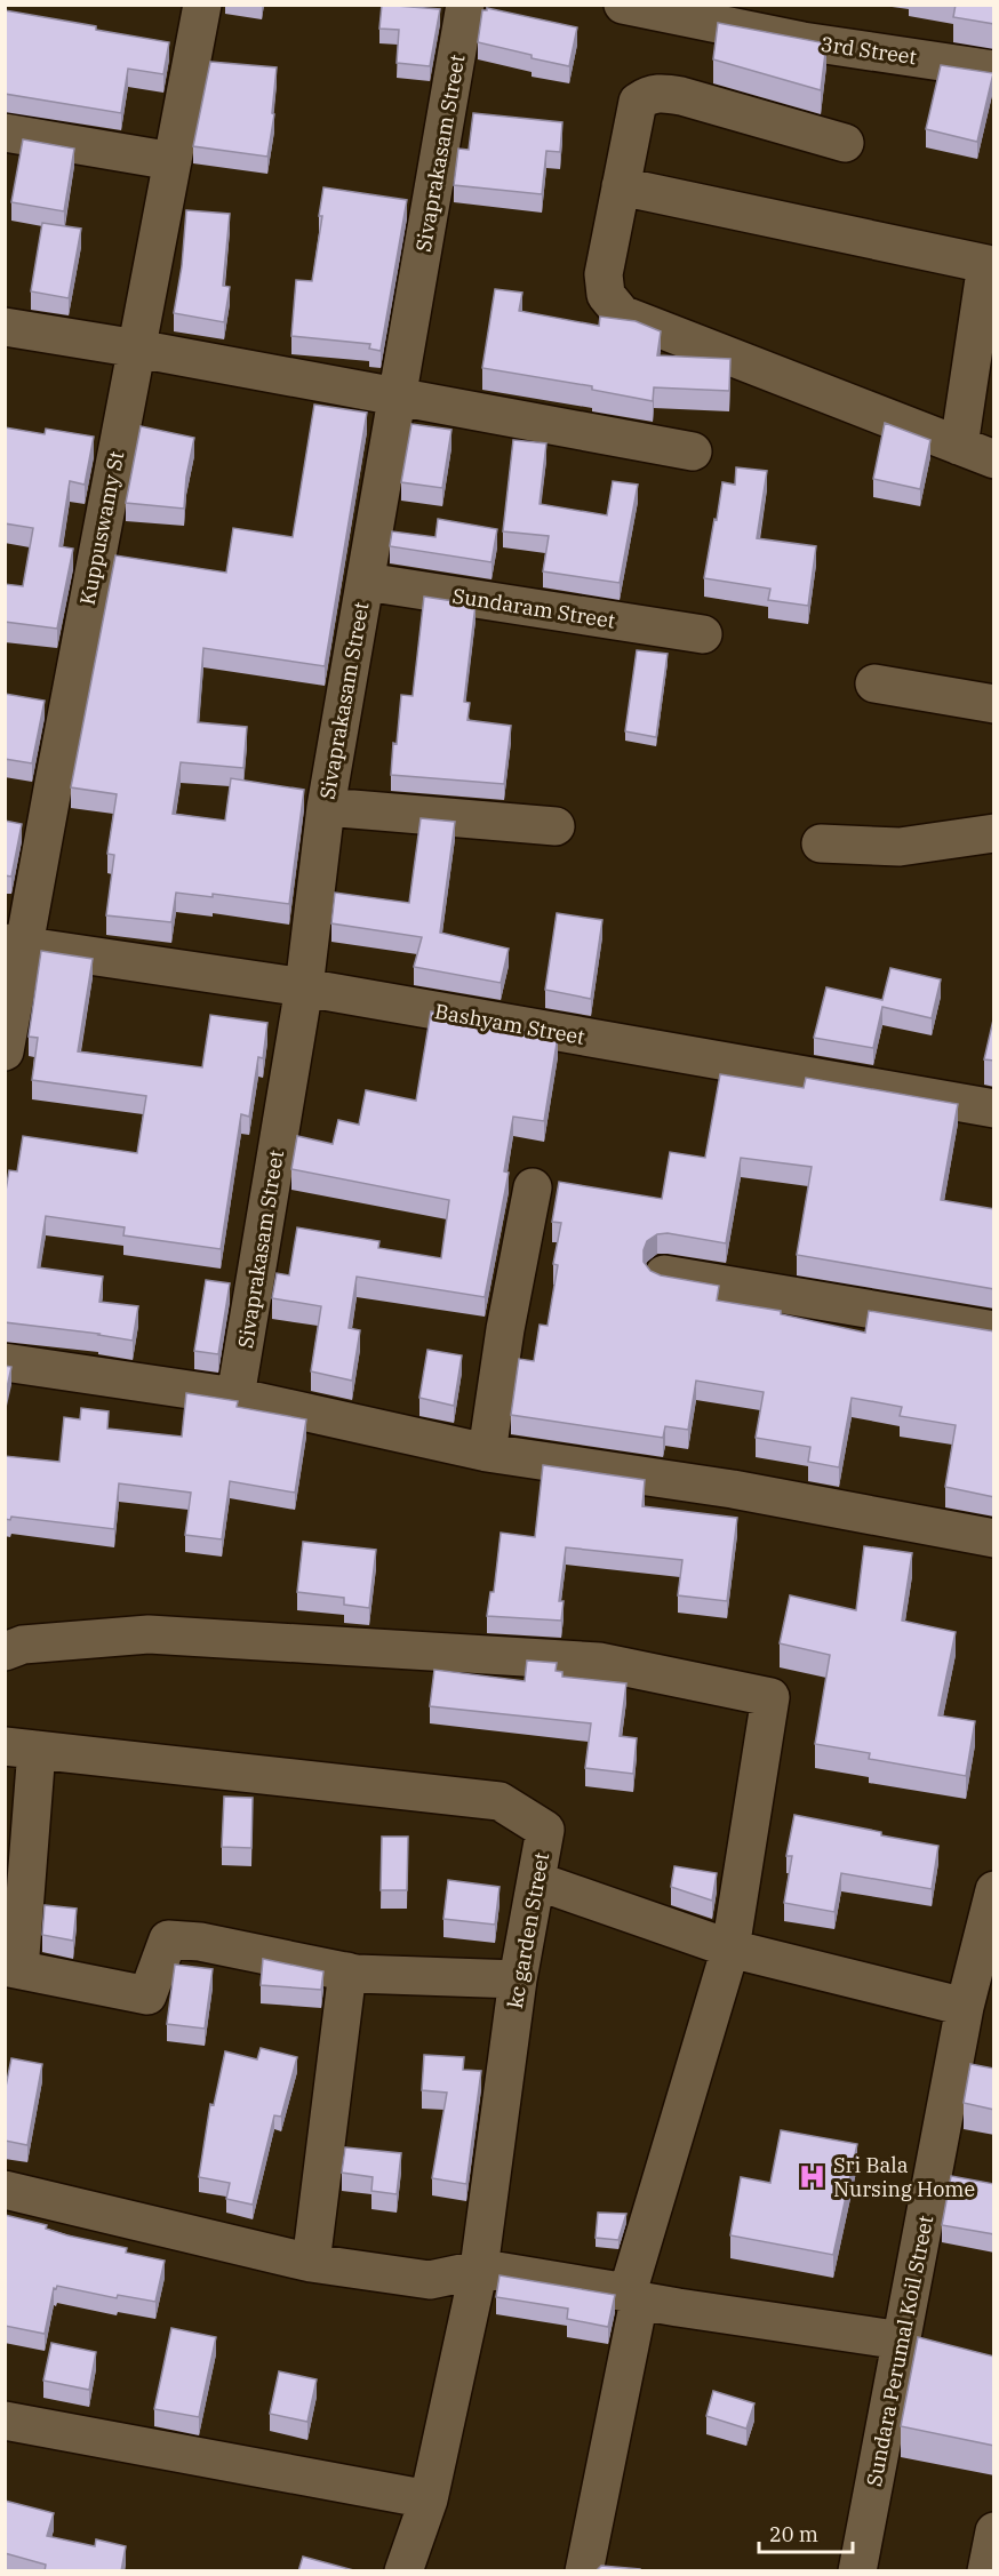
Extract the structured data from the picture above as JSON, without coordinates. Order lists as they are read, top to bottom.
{
  "streets": {
    "street": [
      "3rd Street",
      "Sivaprakasam Street",
      "Kuppuswamy St",
      "Sundaram Street",
      "Bashyam Street",
      "kc garden Street",
      "Sundara Perumal Koil Street"
    ]
  },
  "crossings": [
    ["Sivaprakasam Street", "Sundaram Street"],
    ["Sivaprakasam Street", "Bashyam Street"],
    ["Kuppuswamy St", "Bashyam Street"]
  ],
  "places": {
    "hospital": ["Sri Bala Nursing Home"]
  },
  "scale_bar": "20 m"
}
